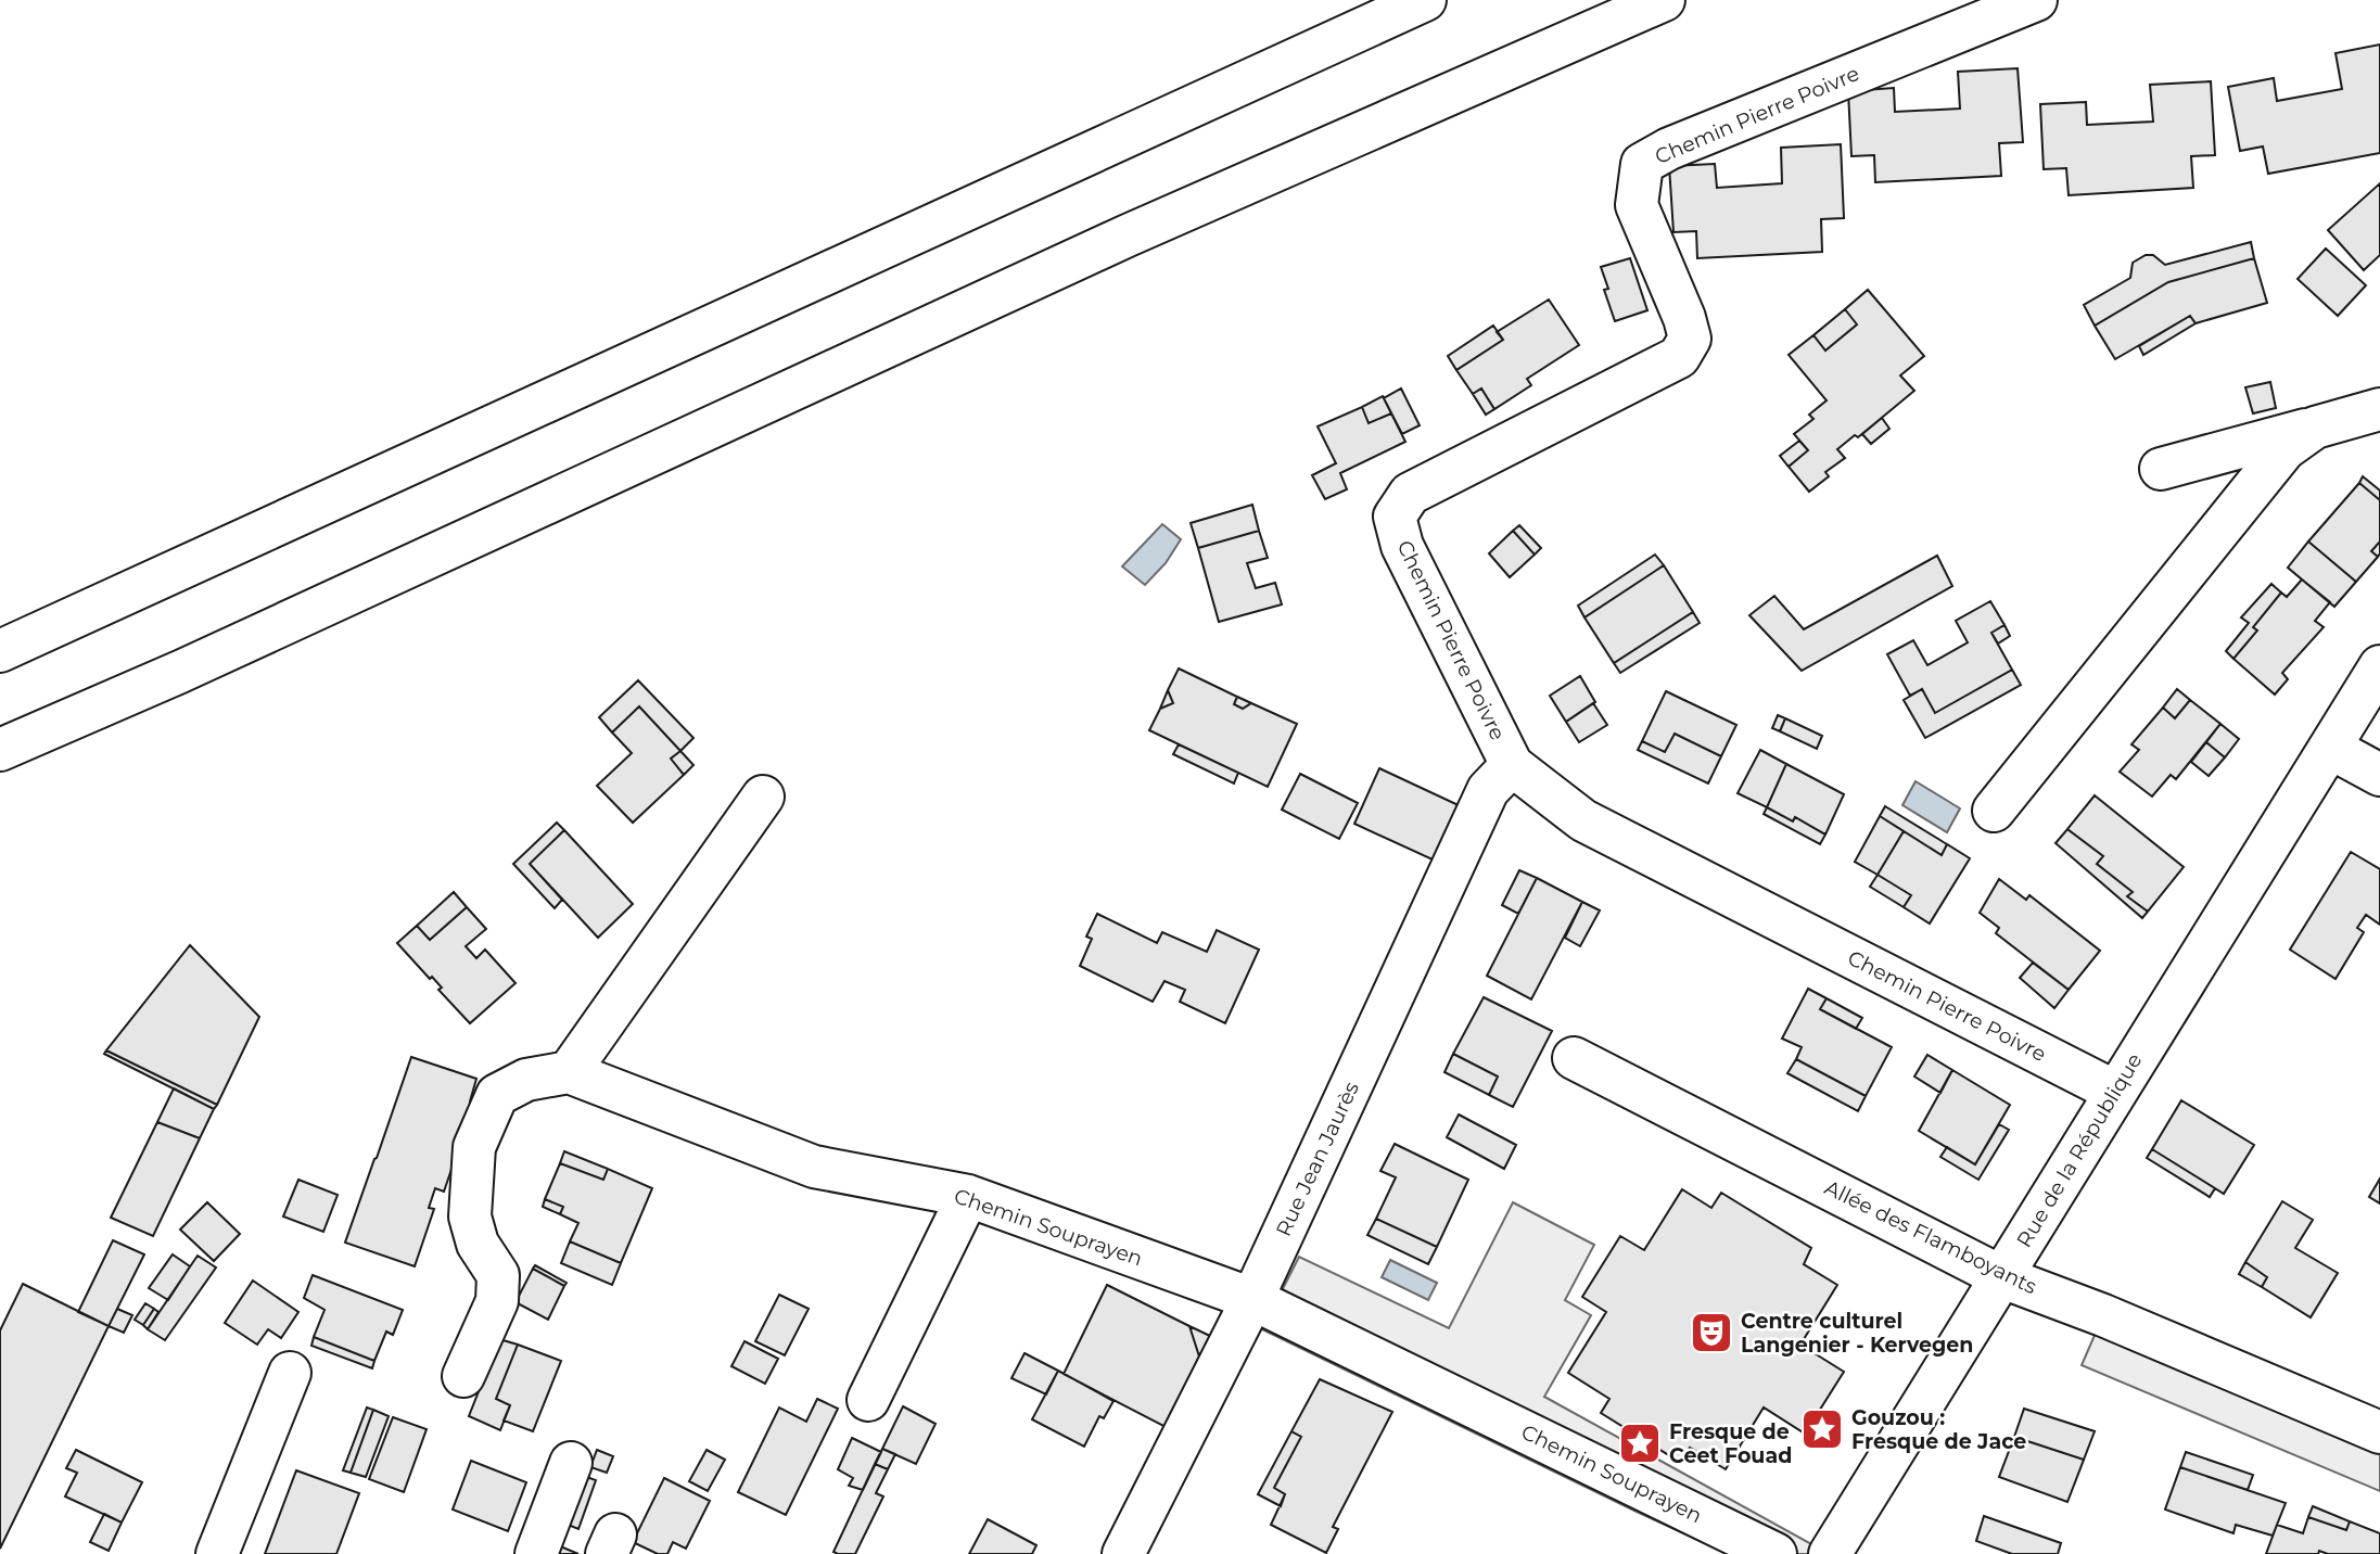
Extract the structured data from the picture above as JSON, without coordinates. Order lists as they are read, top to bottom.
{
  "streets": {
    "main road": [
      "Chemin Pierre Poivre",
      "Rue de la République",
      "Rue Jean Jaurès",
      "Chemin Souprayen",
      "Allée des Flamboyants"
    ]
  },
  "crossings": [
    ["Chemin Pierre Poivre", "Rue de la République"],
    ["Chemin Pierre Poivre", "Rue Jean Jaurès"],
    ["Rue de la République", "Allée des Flamboyants"],
    ["Rue Jean Jaurès", "Chemin Souprayen"]
  ],
  "places": {
    "theatre": ["Centre culturel Langenier - Kervegen"],
    "place": ["Gouzou : Fresque de Jace", "Fresque de Ceet Fouad"]
  }
}
